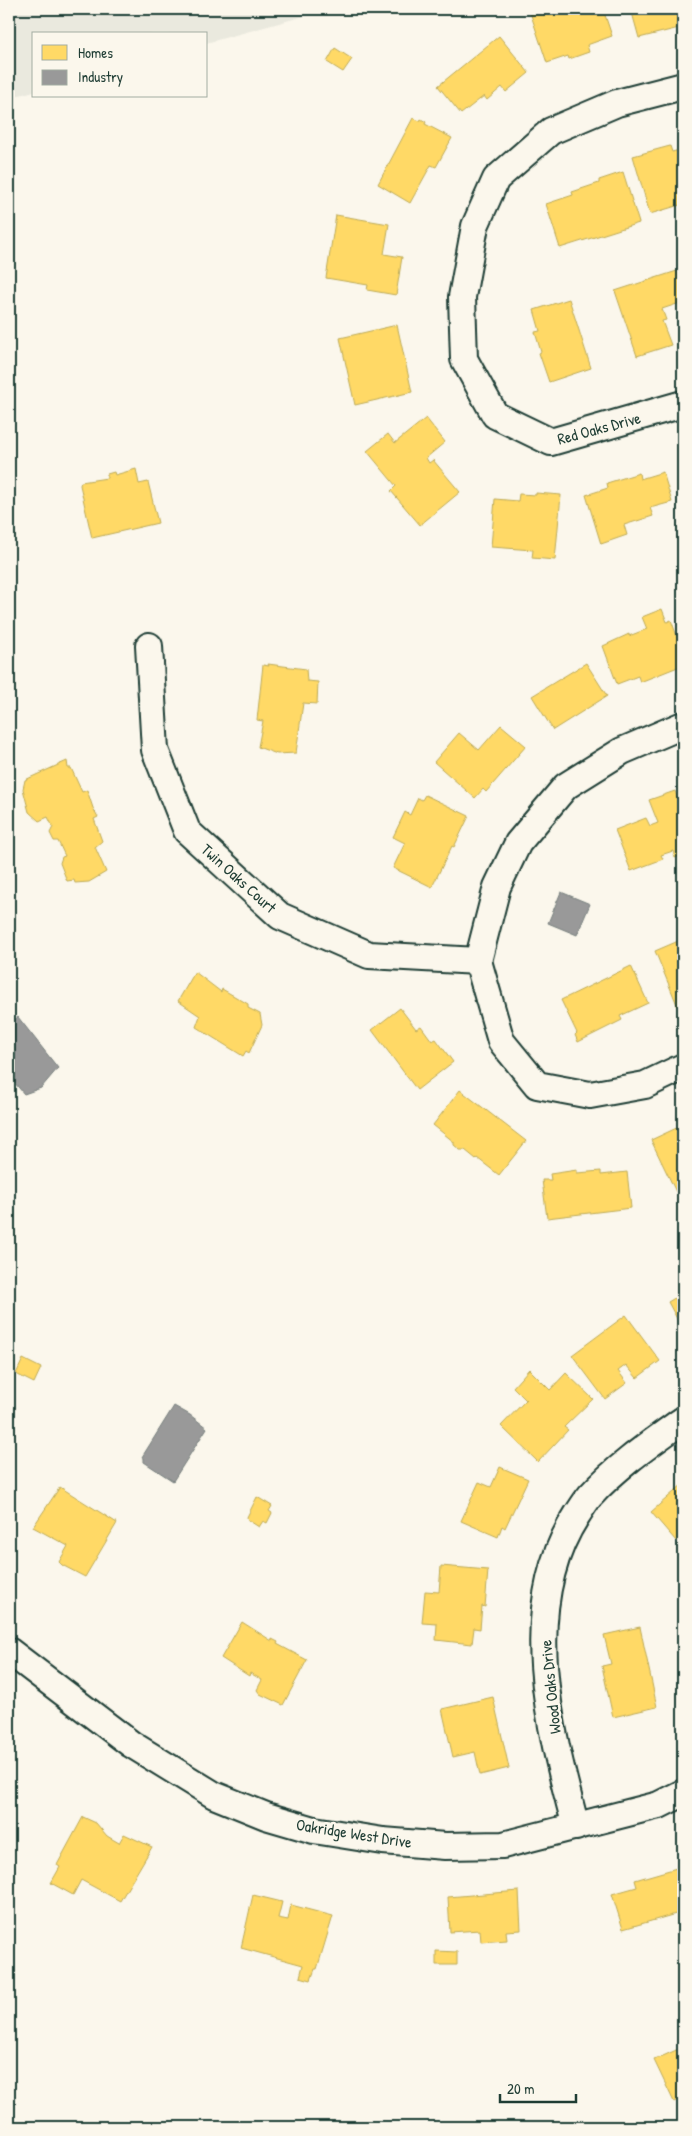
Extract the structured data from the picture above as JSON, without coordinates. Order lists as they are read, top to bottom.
{
  "streets": {
    "street": [
      "Red Oaks Drive",
      "Twin Oaks Court",
      "Wood Oaks Drive",
      "Oakridge West Drive"
    ]
  },
  "crossings": [
    ["Wood Oaks Drive", "Oakridge West Drive"]
  ],
  "legend": ["Homes", "Industry"],
  "scale_bar": "20 m"
}
